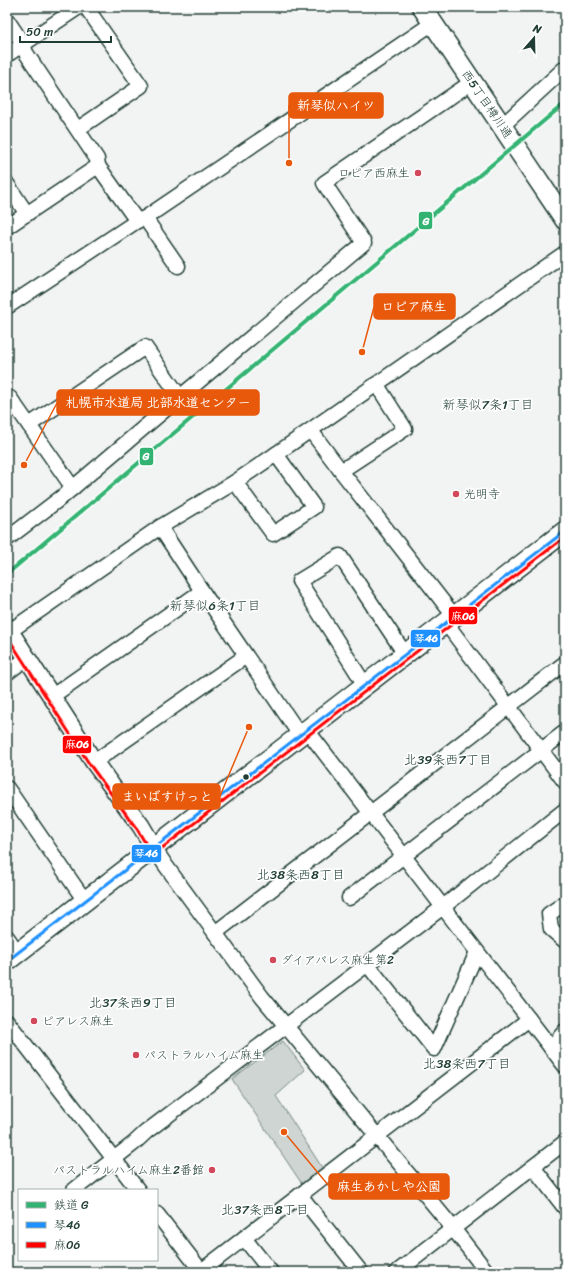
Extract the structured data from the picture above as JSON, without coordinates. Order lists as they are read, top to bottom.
{
  "streets": {
    "main road": ["西5丁目樽川通"]
  },
  "districts": [
    "新琴似7条1丁目",
    "新琴似6条1丁目",
    "北39条西7丁目",
    "北38条西8丁目",
    "北37条西9丁目",
    "北38条西7丁目",
    "北37条西8丁目"
  ],
  "places": [
    "新琴似ハイツ",
    "ロピア西麻生",
    "ロピア麻生",
    "札幌市水道局 北部水道センター",
    "光明寺",
    "まいばすけっと",
    "ダイアパレス麻生第2",
    "ピアレス麻生",
    "パストラルハイム麻生",
    "麻生あかしや公園",
    "パストラルハイム麻生2番館"
  ],
  "lines": ["rail line G", "transit line 琴46", "transit line 麻06"],
  "legend": ["鉄道 G", "琴46", "麻06"],
  "scale_bar": "50 m",
  "north": "top"
}
